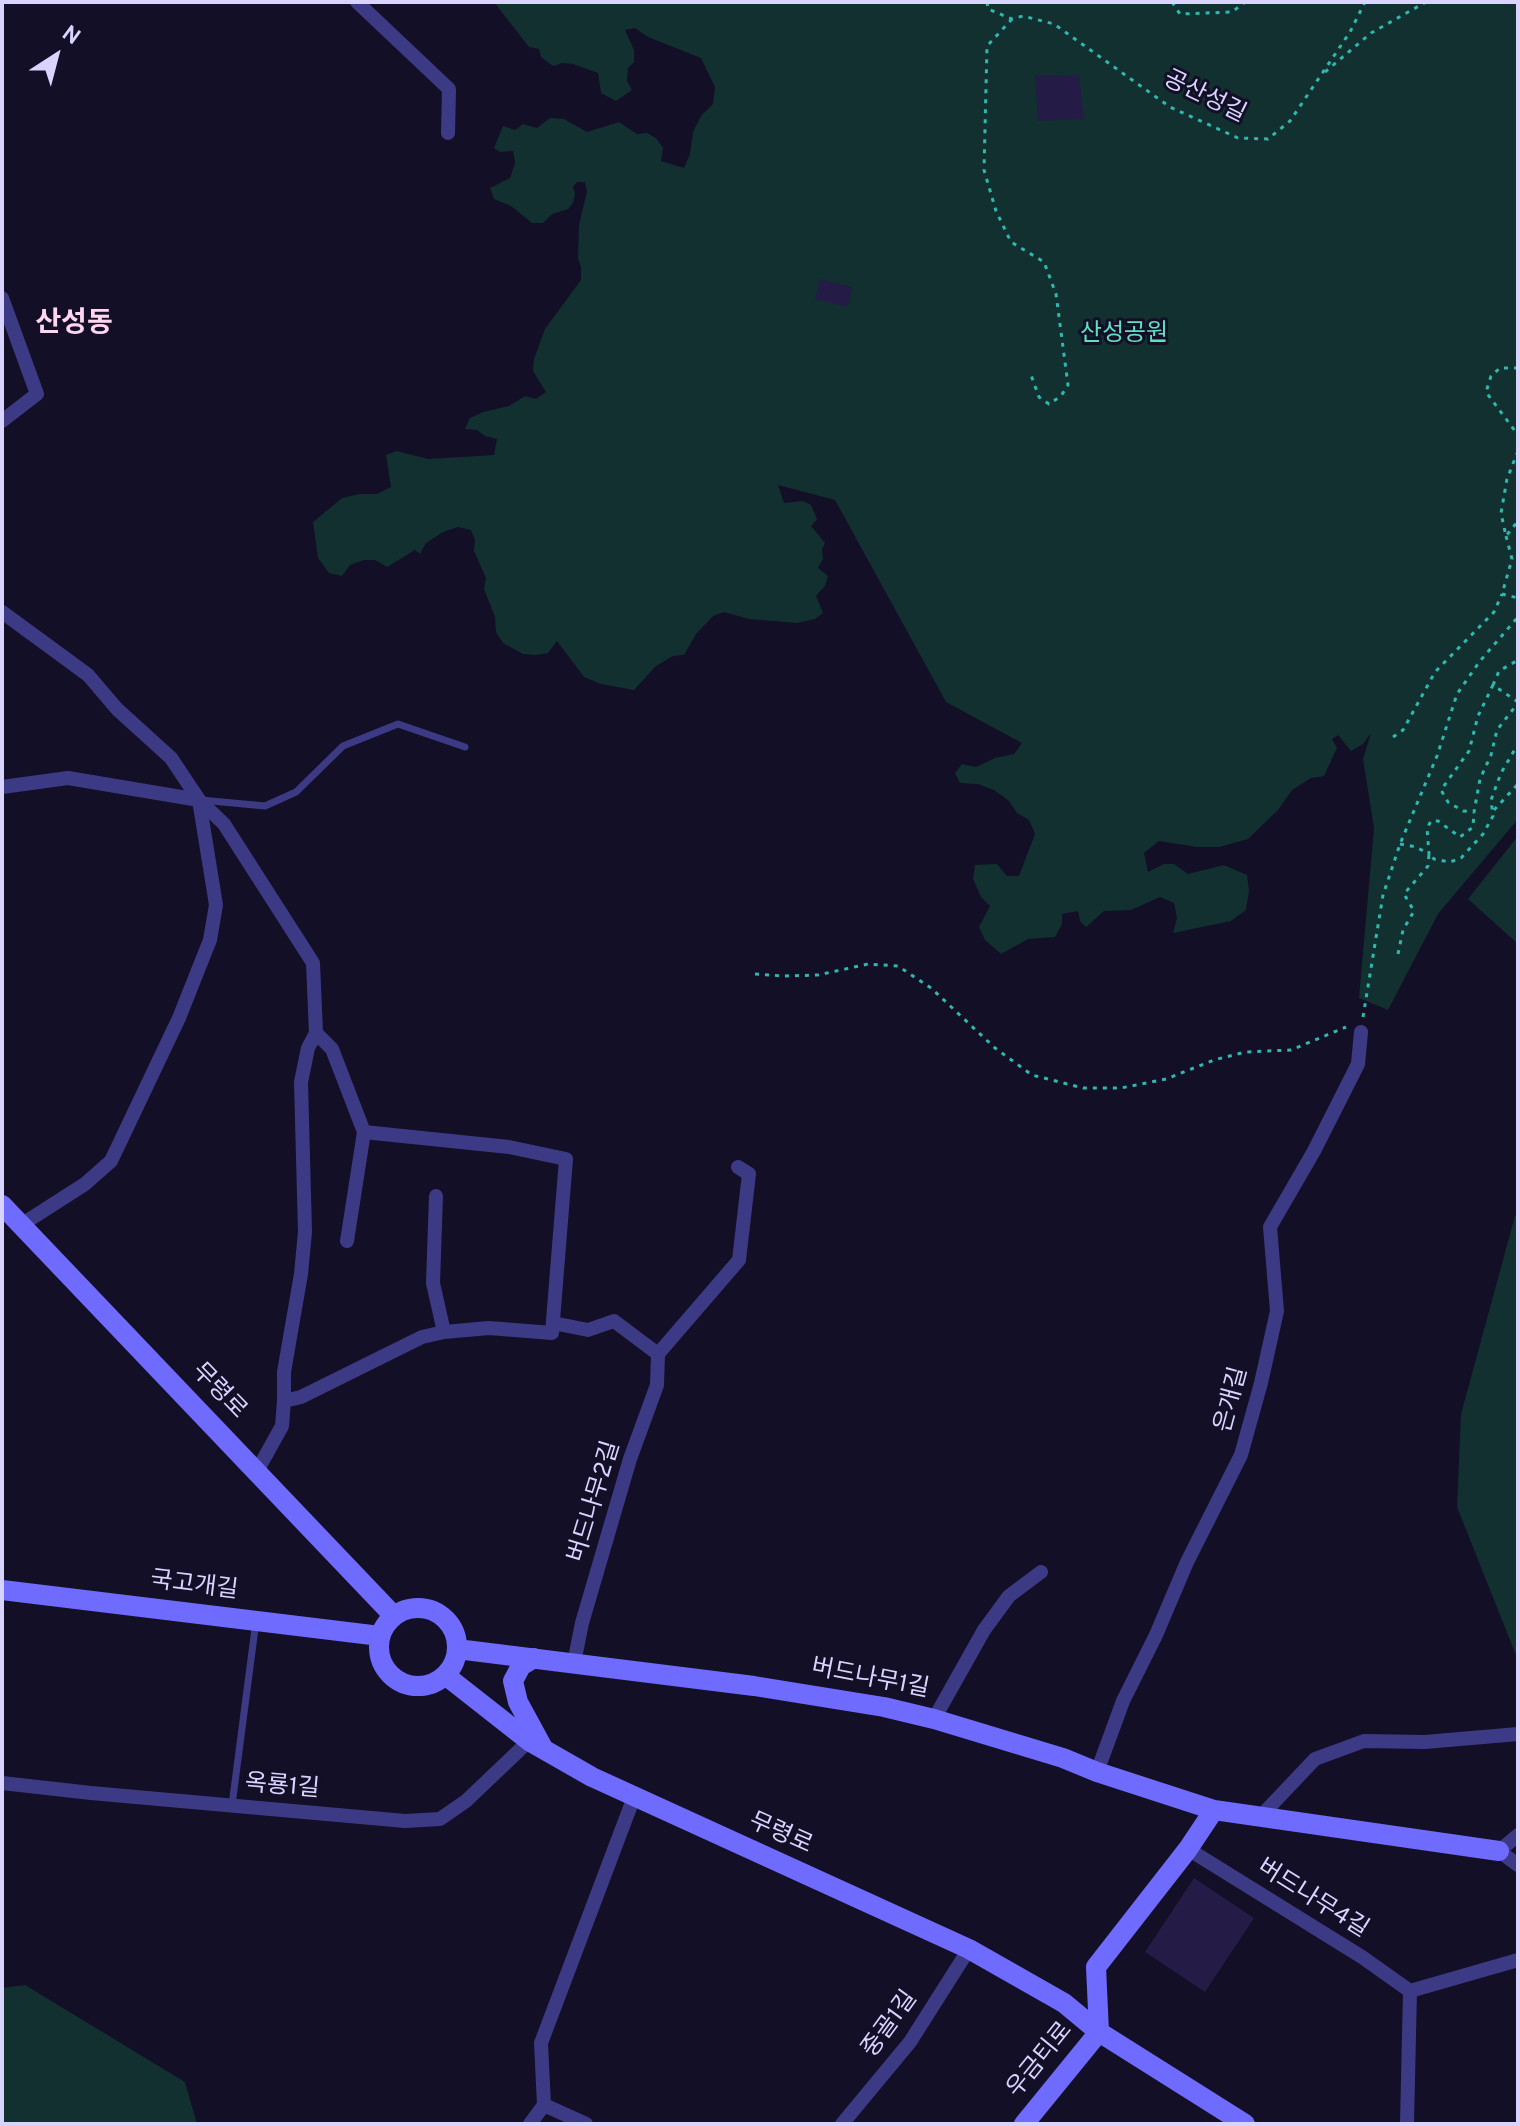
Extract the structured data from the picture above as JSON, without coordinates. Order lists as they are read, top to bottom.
{
  "streets": {
    "main road": [
      "무령로",
      "국고개길",
      "버드나무1길",
      "우금티로"
    ],
    "street": [
      "은개길",
      "버드나무2길",
      "옥룡1길",
      "버드나무4길",
      "중골1길"
    ],
    "path": ["공산성길"]
  },
  "crossings": [
    ["무령로", "국고개길"],
    ["무령로", "버드나무1길"],
    ["무령로", "옥룡1길"],
    ["무령로", "중골1길"],
    ["무령로", "우금티로"],
    ["은개길", "버드나무1길"],
    ["버드나무2길", "버드나무1길"],
    ["국고개길", "버드나무1길"]
  ],
  "districts": ["산성동"],
  "parks": ["산성공원"],
  "north": "top right"
}
